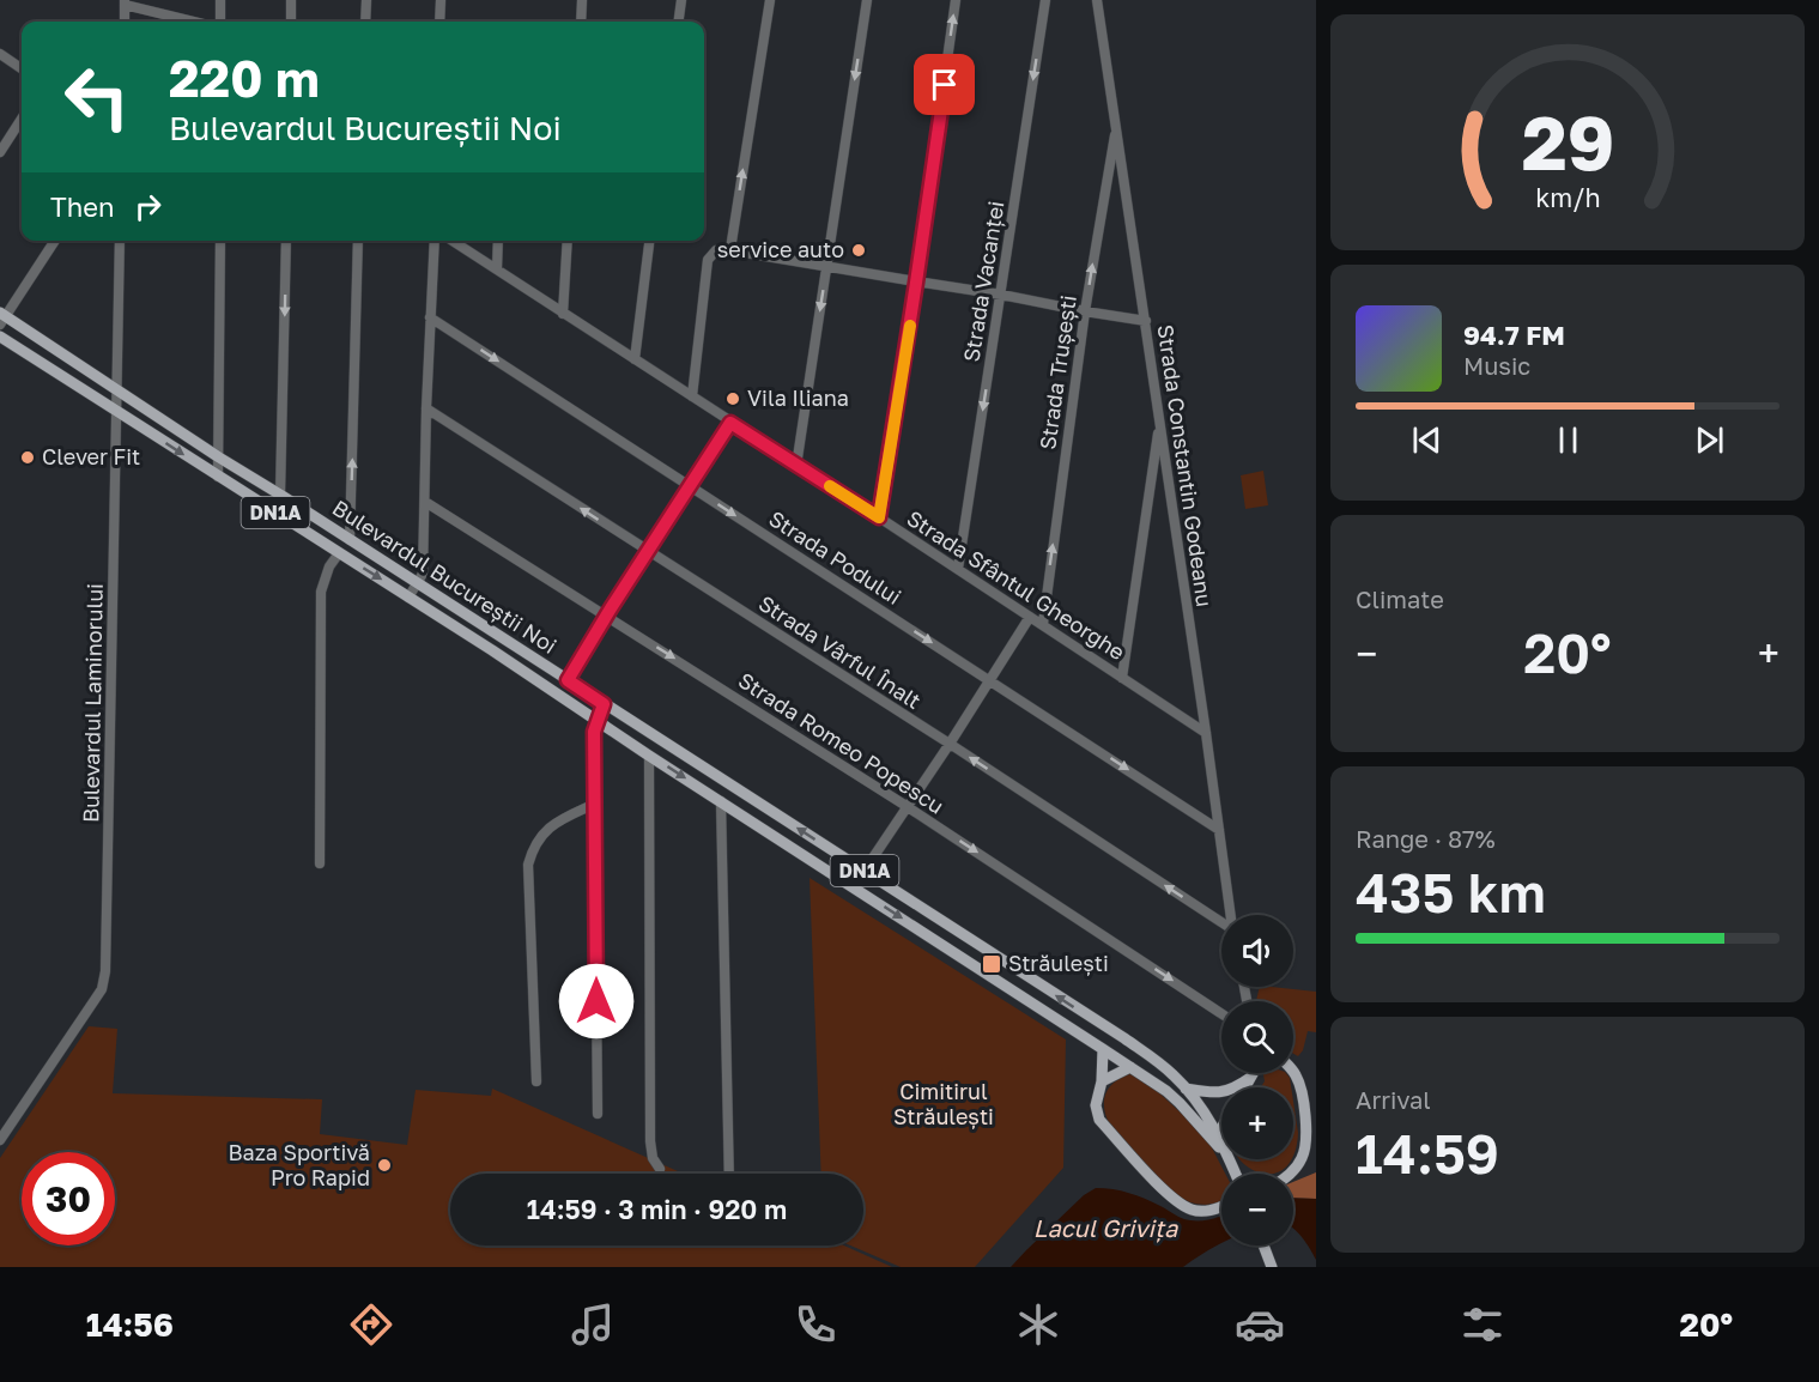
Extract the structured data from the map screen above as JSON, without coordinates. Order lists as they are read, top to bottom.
{
  "streets": {
    "main road": ["DN1A", "Bulevardul Bucureștii Noi"],
    "street": [
      "Strada Vacanței",
      "Strada Trușești",
      "Strada Constantin Godeanu",
      "Strada Podului",
      "Strada Sfântul Gheorghe",
      "Strada Vârful Înalt",
      "Bulevardul Laminorului",
      "Strada Romeo Popescu"
    ]
  },
  "crossings": [
    ["Strada Vacanței", "Strada Sfântul Gheorghe"],
    ["Strada Trușești", "Strada Constantin Godeanu"],
    ["Strada Trușești", "Strada Sfântul Gheorghe"],
    ["Strada Constantin Godeanu", "Strada Podului"],
    ["Strada Constantin Godeanu", "Strada Sfântul Gheorghe"],
    ["Bulevardul Bucureștii Noi", "Bulevardul Laminorului"]
  ],
  "one_way": [
    "Strada Vacanței",
    "Strada Trușești",
    "Strada Podului",
    "Strada Vârful Înalt",
    "Strada Romeo Popescu"
  ],
  "water": ["Lacul Grivița"],
  "parks": ["Cimitirul Străulești"],
  "places": {
    "other": [
      "service auto",
      "Vila Iliana",
      "Clever Fit",
      "Baza Sportivă Pro Rapid"
    ],
    "transit": ["Străulești"]
  },
  "page": {
    "turn": ["220 m", "Bulevardul Bucureștii Noi"],
    "then": "Then",
    "song": ["94.7 FM", "Music"],
    "tile": [
      "Climate",
      ["Range · 87%", "435 km"],
      ["Arrival", "14:59"]
    ],
    "heat": ["−", "20°", "+"],
    "map_buttons": ["+", "−"],
    "limit": "30",
    "trip": "14:59 · 3 min · 920 m",
    "tabs": ["14:56", "20°"],
    "gauge": ["29", "km/h"]
  }
}
